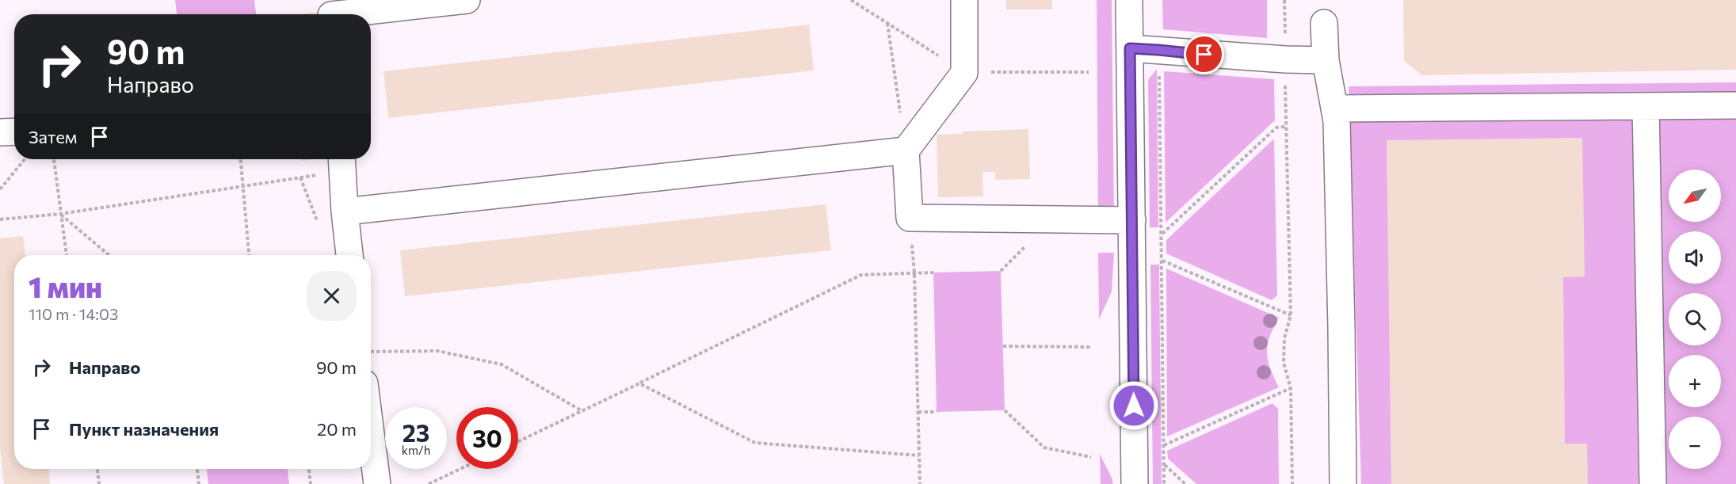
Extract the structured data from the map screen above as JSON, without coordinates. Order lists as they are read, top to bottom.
{
  "north": "bottom left",
  "page": {
    "turn": ["90 m", "Направо"],
    "then": "Затем",
    "map_buttons": ["+", "−"],
    "heading": ["1 мин", "110 m · 14:03"],
    "list": [
      {
        "name": "Направо",
        "value": "90 m"
      },
      {
        "name": "Пункт назначения",
        "value": "20 m"
      }
    ],
    "speed": "23 km/h",
    "limit": "30"
  }
}
